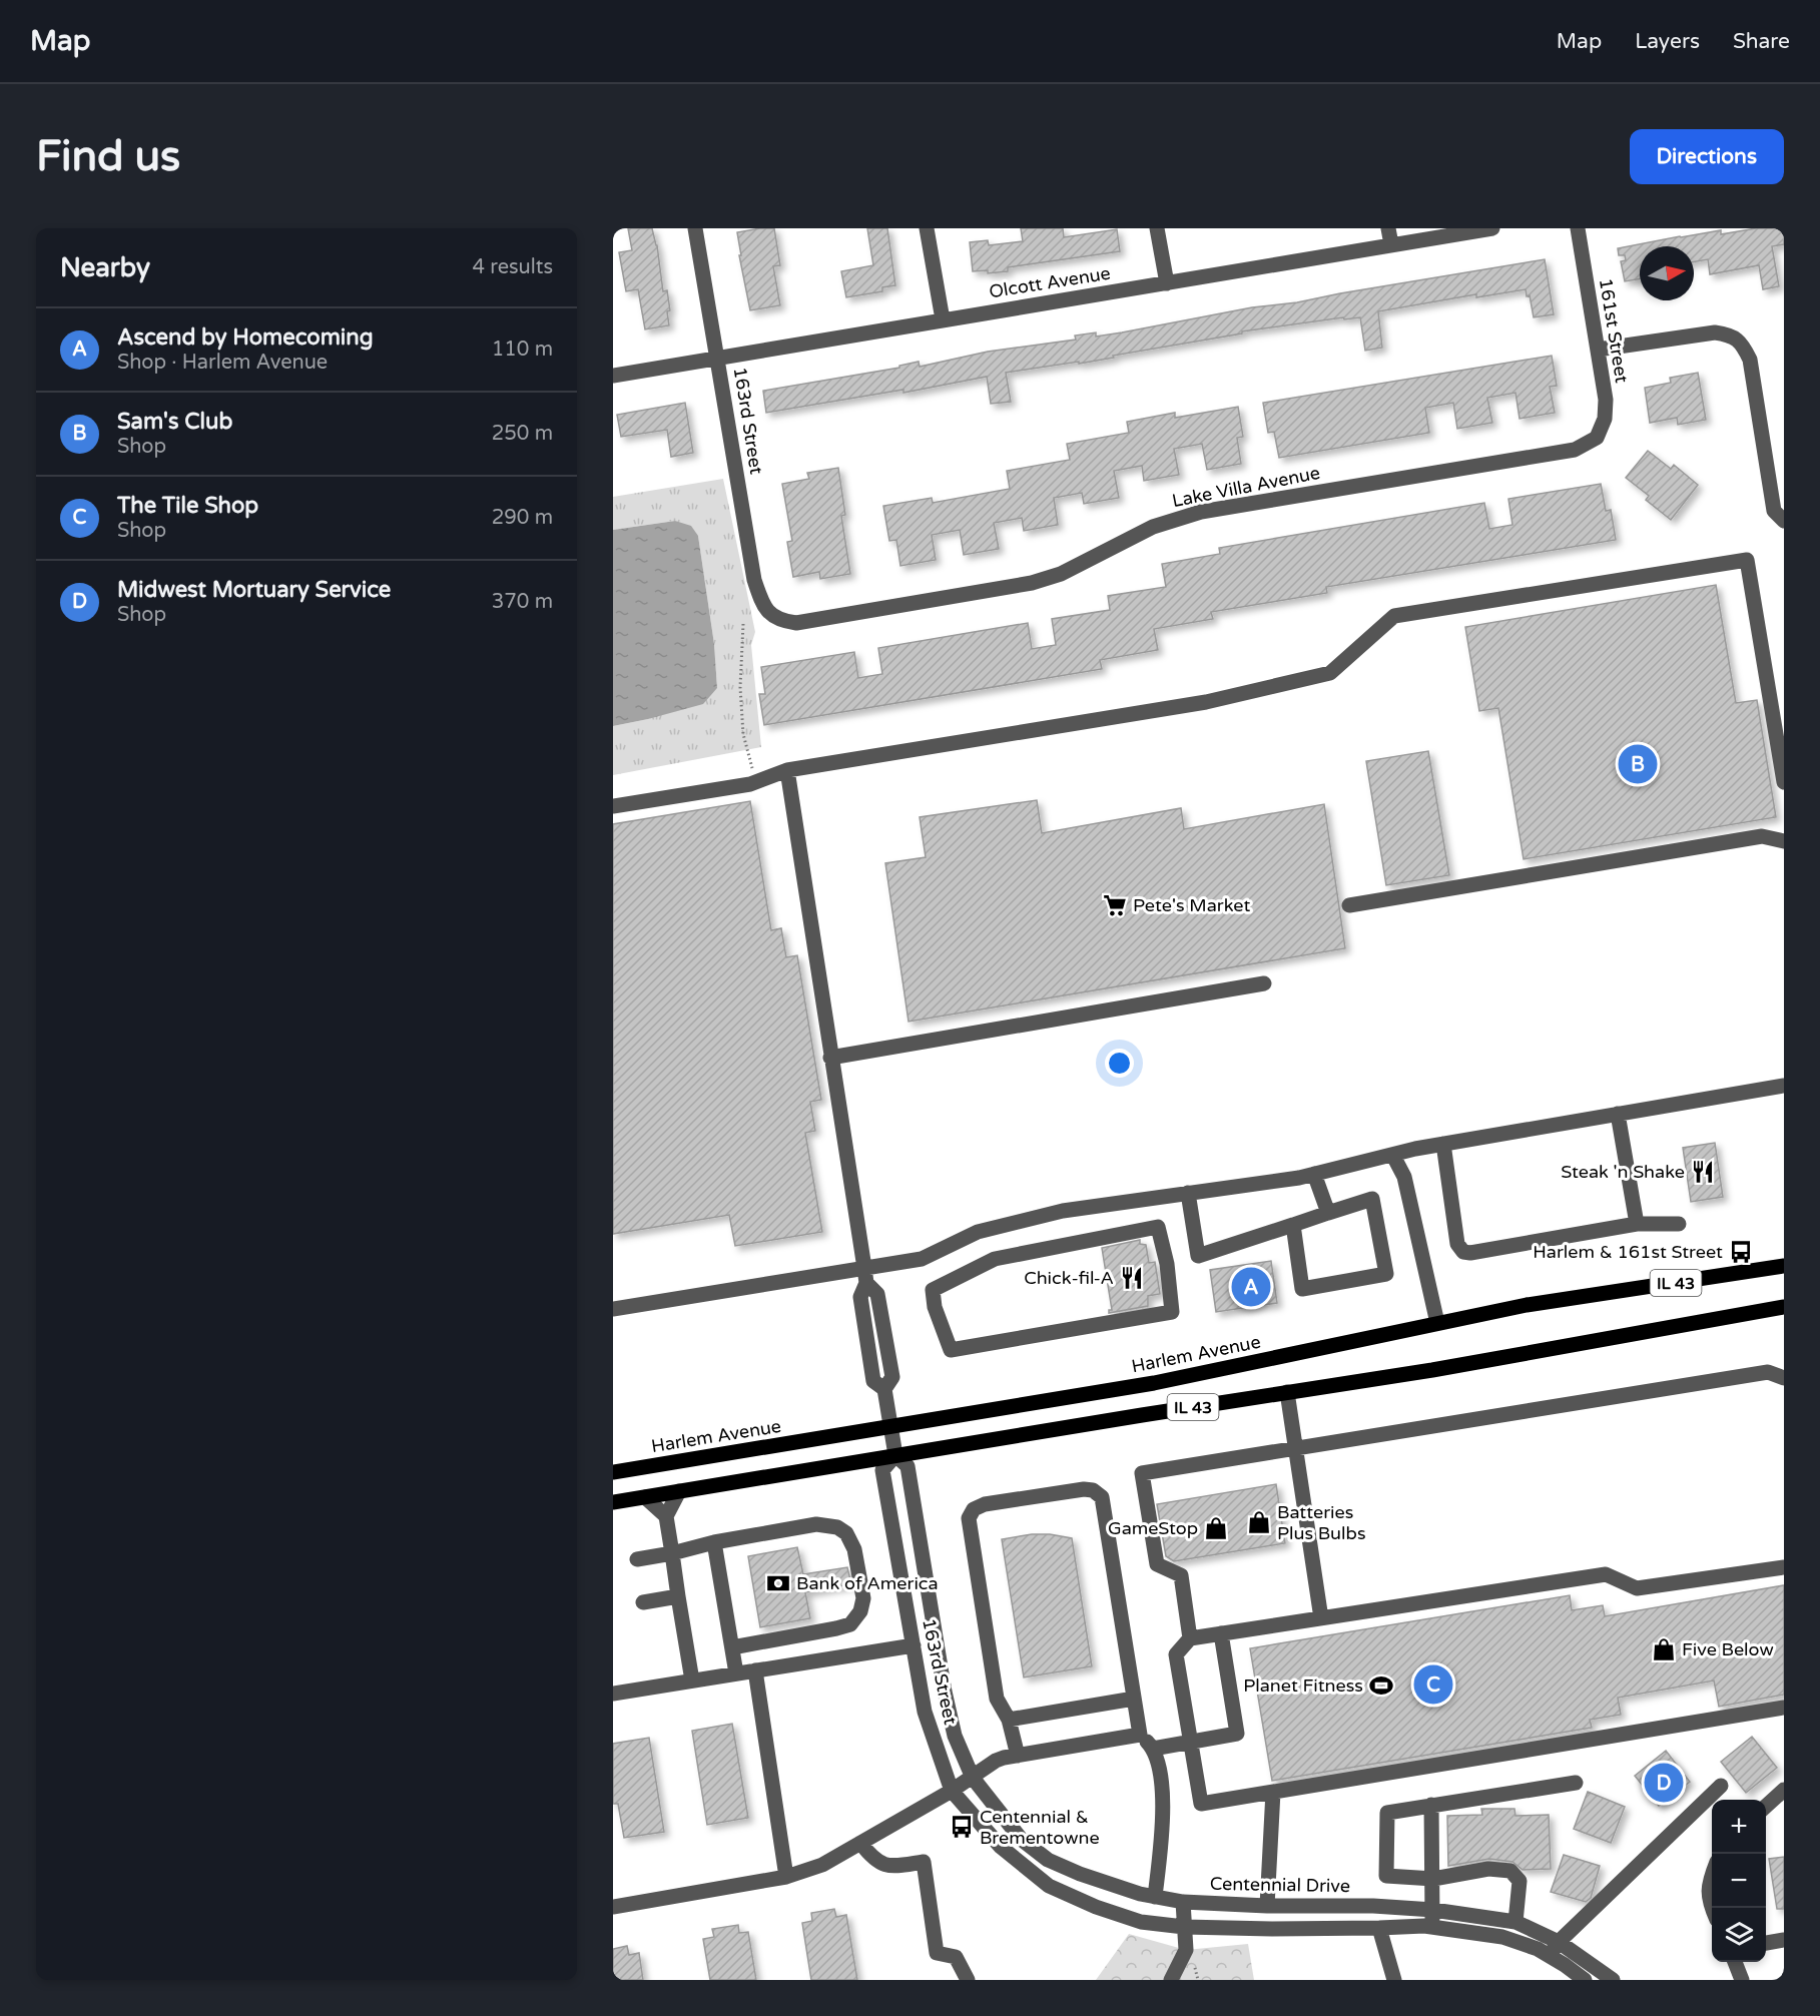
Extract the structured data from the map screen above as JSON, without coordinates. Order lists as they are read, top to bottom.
{
  "streets": {
    "main road": ["IL 43", "Harlem Avenue"],
    "street": [
      "Olcott Avenue",
      "161st Street",
      "163rd Street",
      "Lake Villa Avenue",
      "Centennial Drive"
    ]
  },
  "crossings": [
    ["Olcott Avenue", "163rd Street"],
    ["161st Street", "Lake Villa Avenue"],
    ["163rd Street", "Lake Villa Avenue"],
    ["163rd Street", "IL 43"],
    ["163rd Street", "Harlem Avenue"],
    ["163rd Street", "Centennial Drive"]
  ],
  "places": {
    "supermarket": ["Pete's Market"],
    "restaurant": ["Steak 'n Shake", "Chick-fil-A"],
    "bus stop": ["Harlem & 161st Street", "Centennial & Brementowne"],
    "shop": ["Batteries Plus Bulbs", "GameStop", "Five Below"],
    "bank": ["Bank of America"],
    "sports": ["Planet Fitness"]
  },
  "north": "right",
  "page": {
    "header": "Map",
    "nav": ["Map", "Layers", "Share"],
    "buttons": "Directions",
    "title": "Find us",
    "heading": ["Nearby", "4 results"],
    "list": [
      {
        "mark": "A",
        "name": "Ascend by Homecoming",
        "note": "Shop · Harlem Avenue",
        "value": "110 m"
      },
      {
        "mark": "B",
        "name": "Sam's Club",
        "note": "Shop",
        "value": "250 m"
      },
      {
        "mark": "C",
        "name": "The Tile Shop",
        "note": "Shop",
        "value": "290 m"
      },
      {
        "mark": "D",
        "name": "Midwest Mortuary Service",
        "note": "Shop",
        "value": "370 m"
      }
    ],
    "pins": [
      "B",
      "A",
      "C",
      "D"
    ],
    "map_buttons": ["+", "−"]
  }
}
